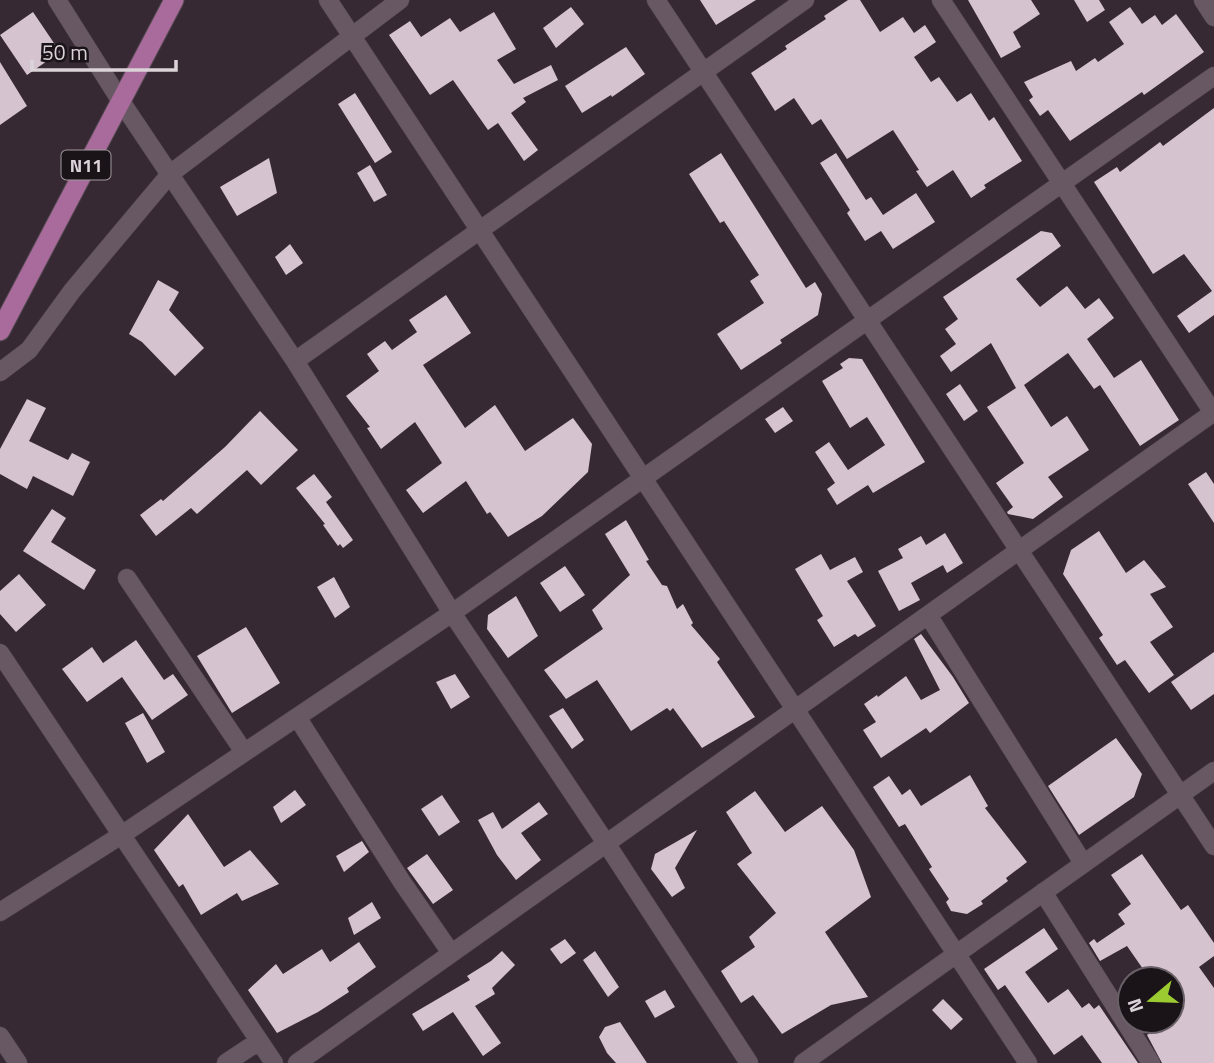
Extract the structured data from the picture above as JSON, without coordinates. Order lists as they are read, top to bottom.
{
  "streets": {
    "main road": ["N11"]
  },
  "scale_bar": "50 m",
  "north": "left"
}
